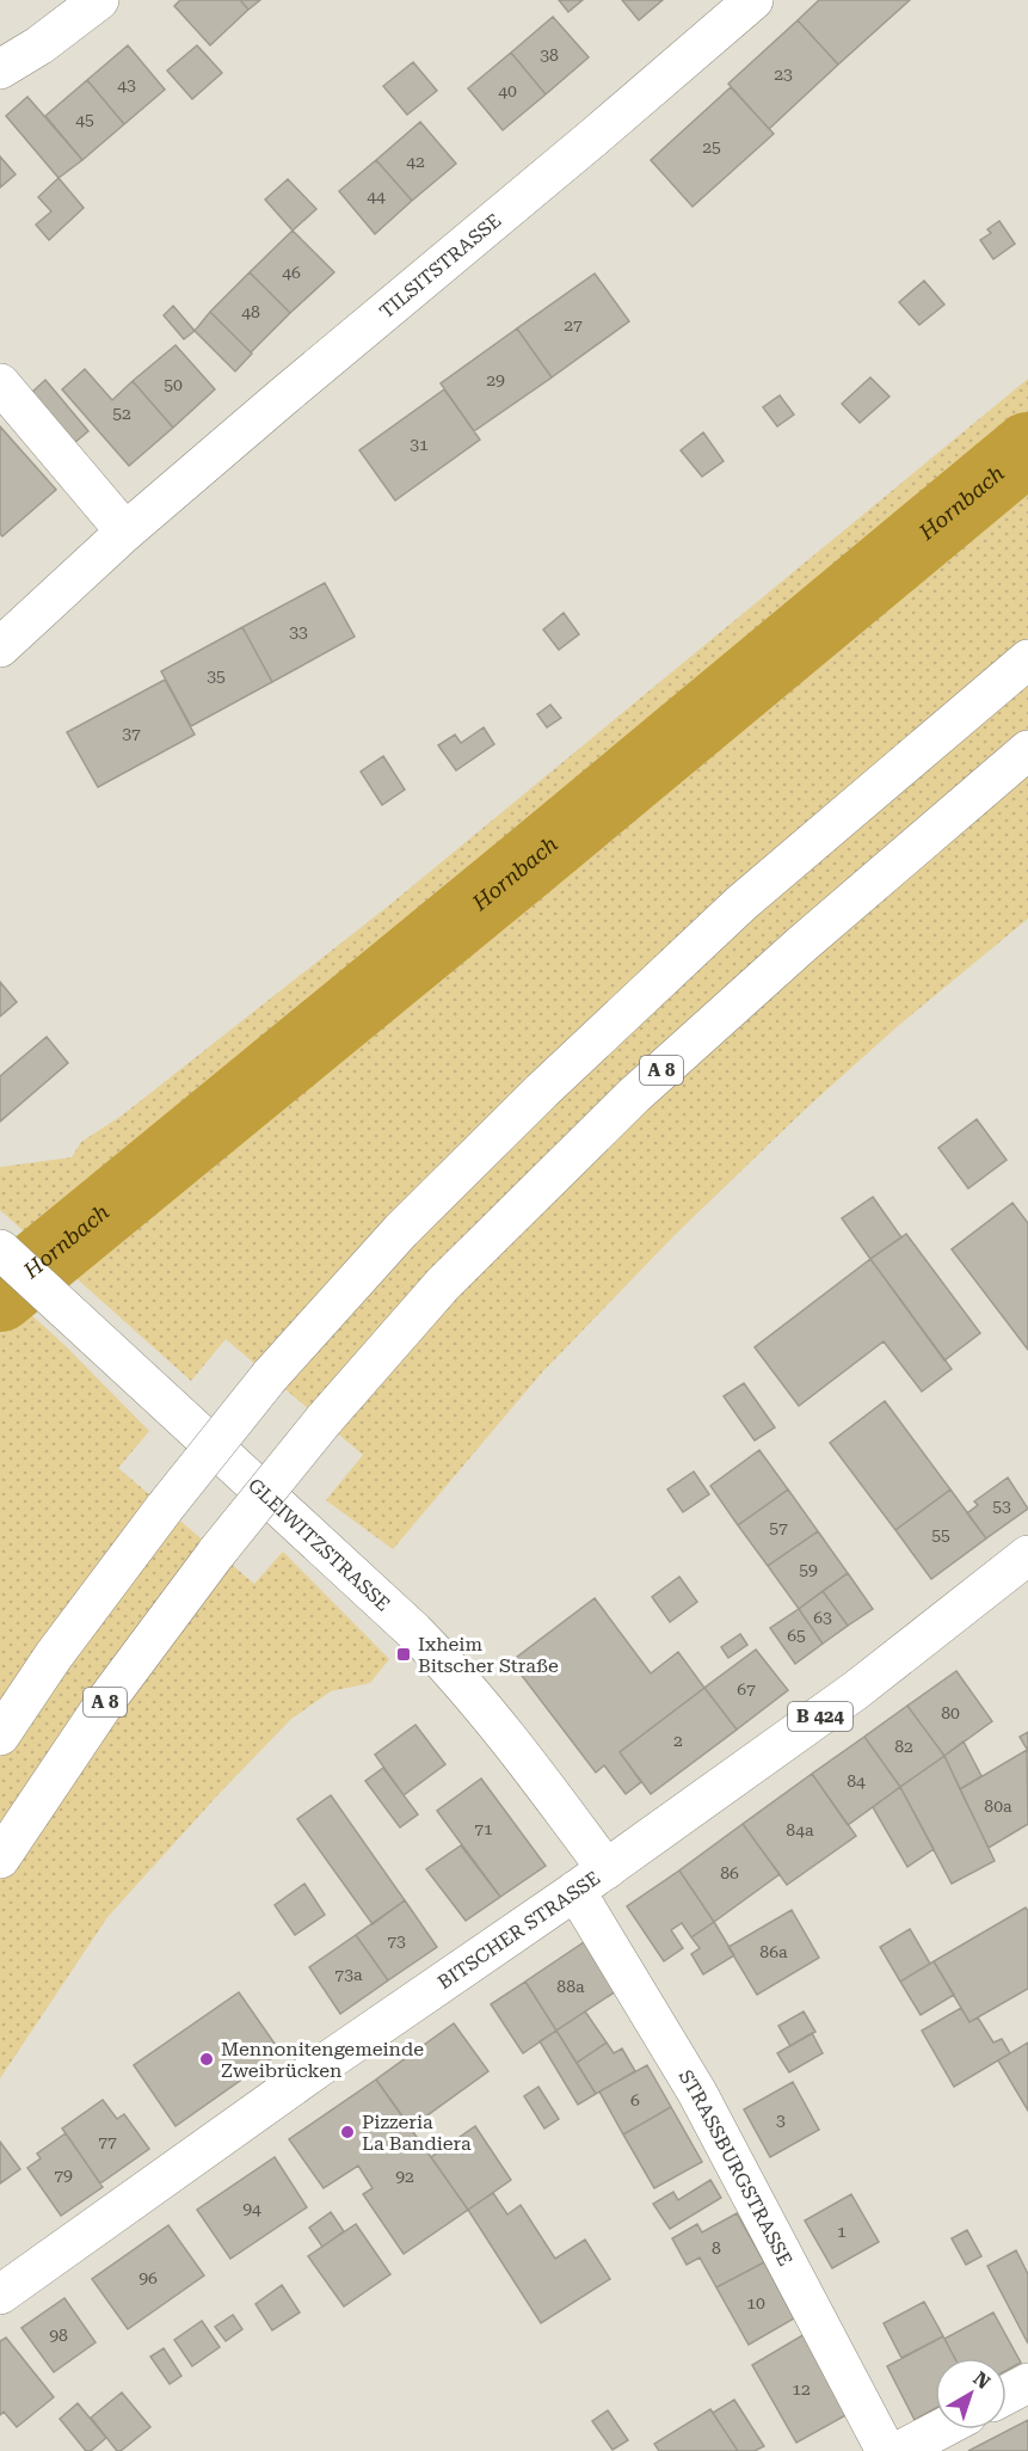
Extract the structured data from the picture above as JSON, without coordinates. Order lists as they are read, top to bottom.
{
  "streets": {
    "main road": [
      "TILSITSTRASSE",
      "A 8",
      "GLEIWITZSTRASSE",
      "B 424",
      "BITSCHER STRASSE",
      "STRASSBURGSTRASSE"
    ]
  },
  "crossings": [
    ["GLEIWITZSTRASSE", "BITSCHER STRASSE"],
    ["GLEIWITZSTRASSE", "STRASSBURGSTRASSE"],
    ["BITSCHER STRASSE", "STRASSBURGSTRASSE"]
  ],
  "water": ["Hornbach"],
  "places": {
    "transit": ["Ixheim Bitscher Straße"],
    "other": ["Mennonitengemeinde Zweibrücken", "Pizzeria La Bandiera"]
  },
  "house_numbers": [
    "38",
    "23",
    "43",
    "40",
    "45",
    "25",
    "42",
    "44",
    "46",
    "48",
    "27",
    "29",
    "50",
    "52",
    "31",
    "33",
    "35",
    "37",
    "53",
    "57",
    "55",
    "59",
    "63",
    "65",
    "67",
    "80",
    "2",
    "82",
    "84",
    "80a",
    "71",
    "84a",
    "86",
    "73",
    "86a",
    "73a",
    "88a",
    "6",
    "3",
    "77",
    "79",
    "92",
    "94",
    "1",
    "8",
    "96",
    "10",
    "98",
    "12"
  ],
  "north": "top right"
}
